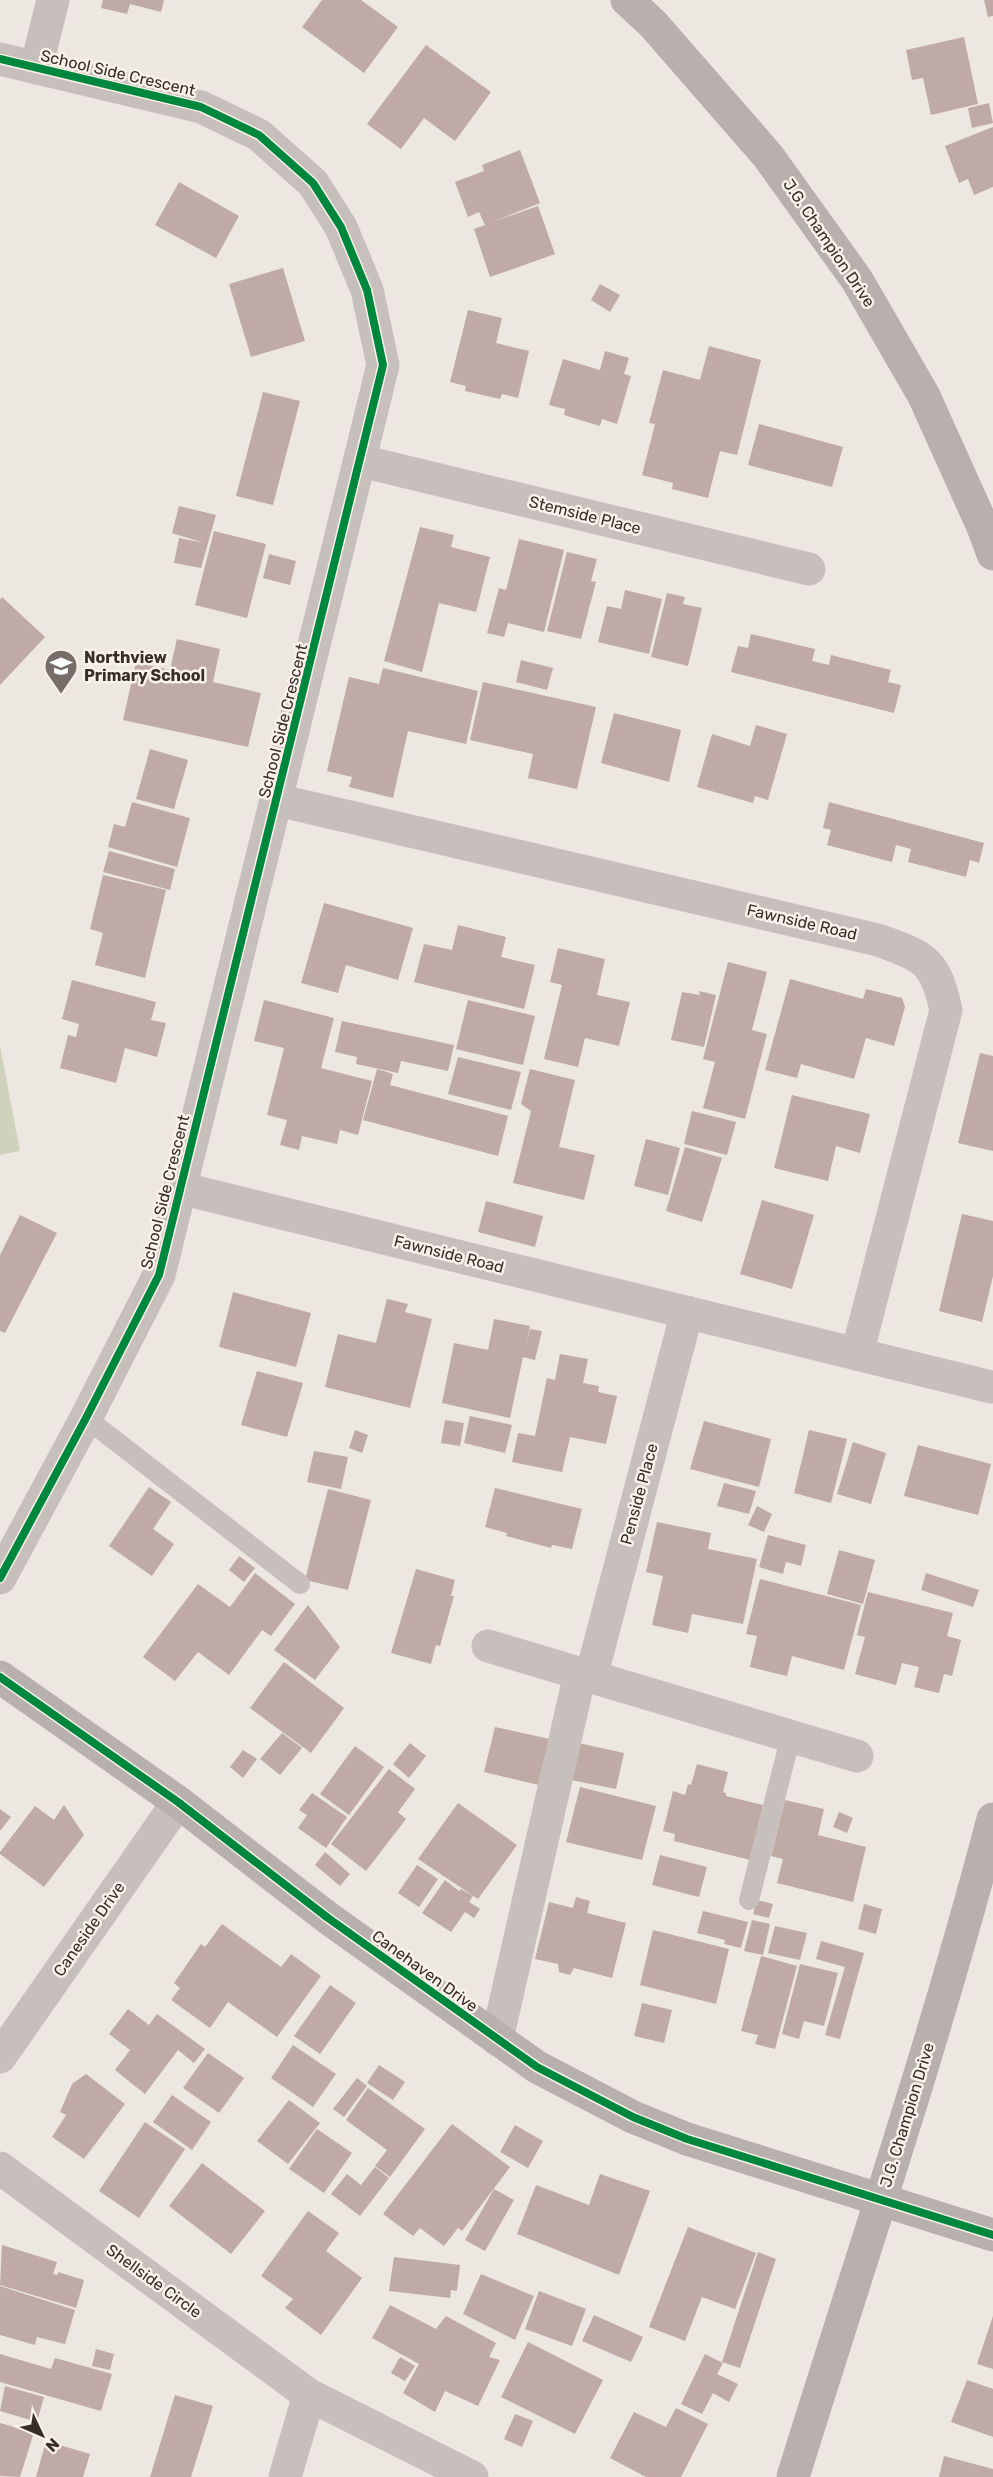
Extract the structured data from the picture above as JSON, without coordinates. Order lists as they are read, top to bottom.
{
  "streets": {
    "main road": ["J.G. Champion Drive", "Canehaven Drive"],
    "street": [
      "School Side Crescent",
      "Stemside Place",
      "Fawnside Road",
      "Penside Place",
      "Caneside Drive",
      "Shellside Circle"
    ]
  },
  "crossings": [
    ["School Side Crescent", "Stemside Place"],
    ["School Side Crescent", "Fawnside Road"],
    ["J.G. Champion Drive", "Canehaven Drive"],
    ["Fawnside Road", "Penside Place"],
    ["Penside Place", "Canehaven Drive"],
    ["Caneside Drive", "Canehaven Drive"]
  ],
  "places": {
    "school or university": ["Northview Primary School"]
  },
  "north": "bottom right"
}
